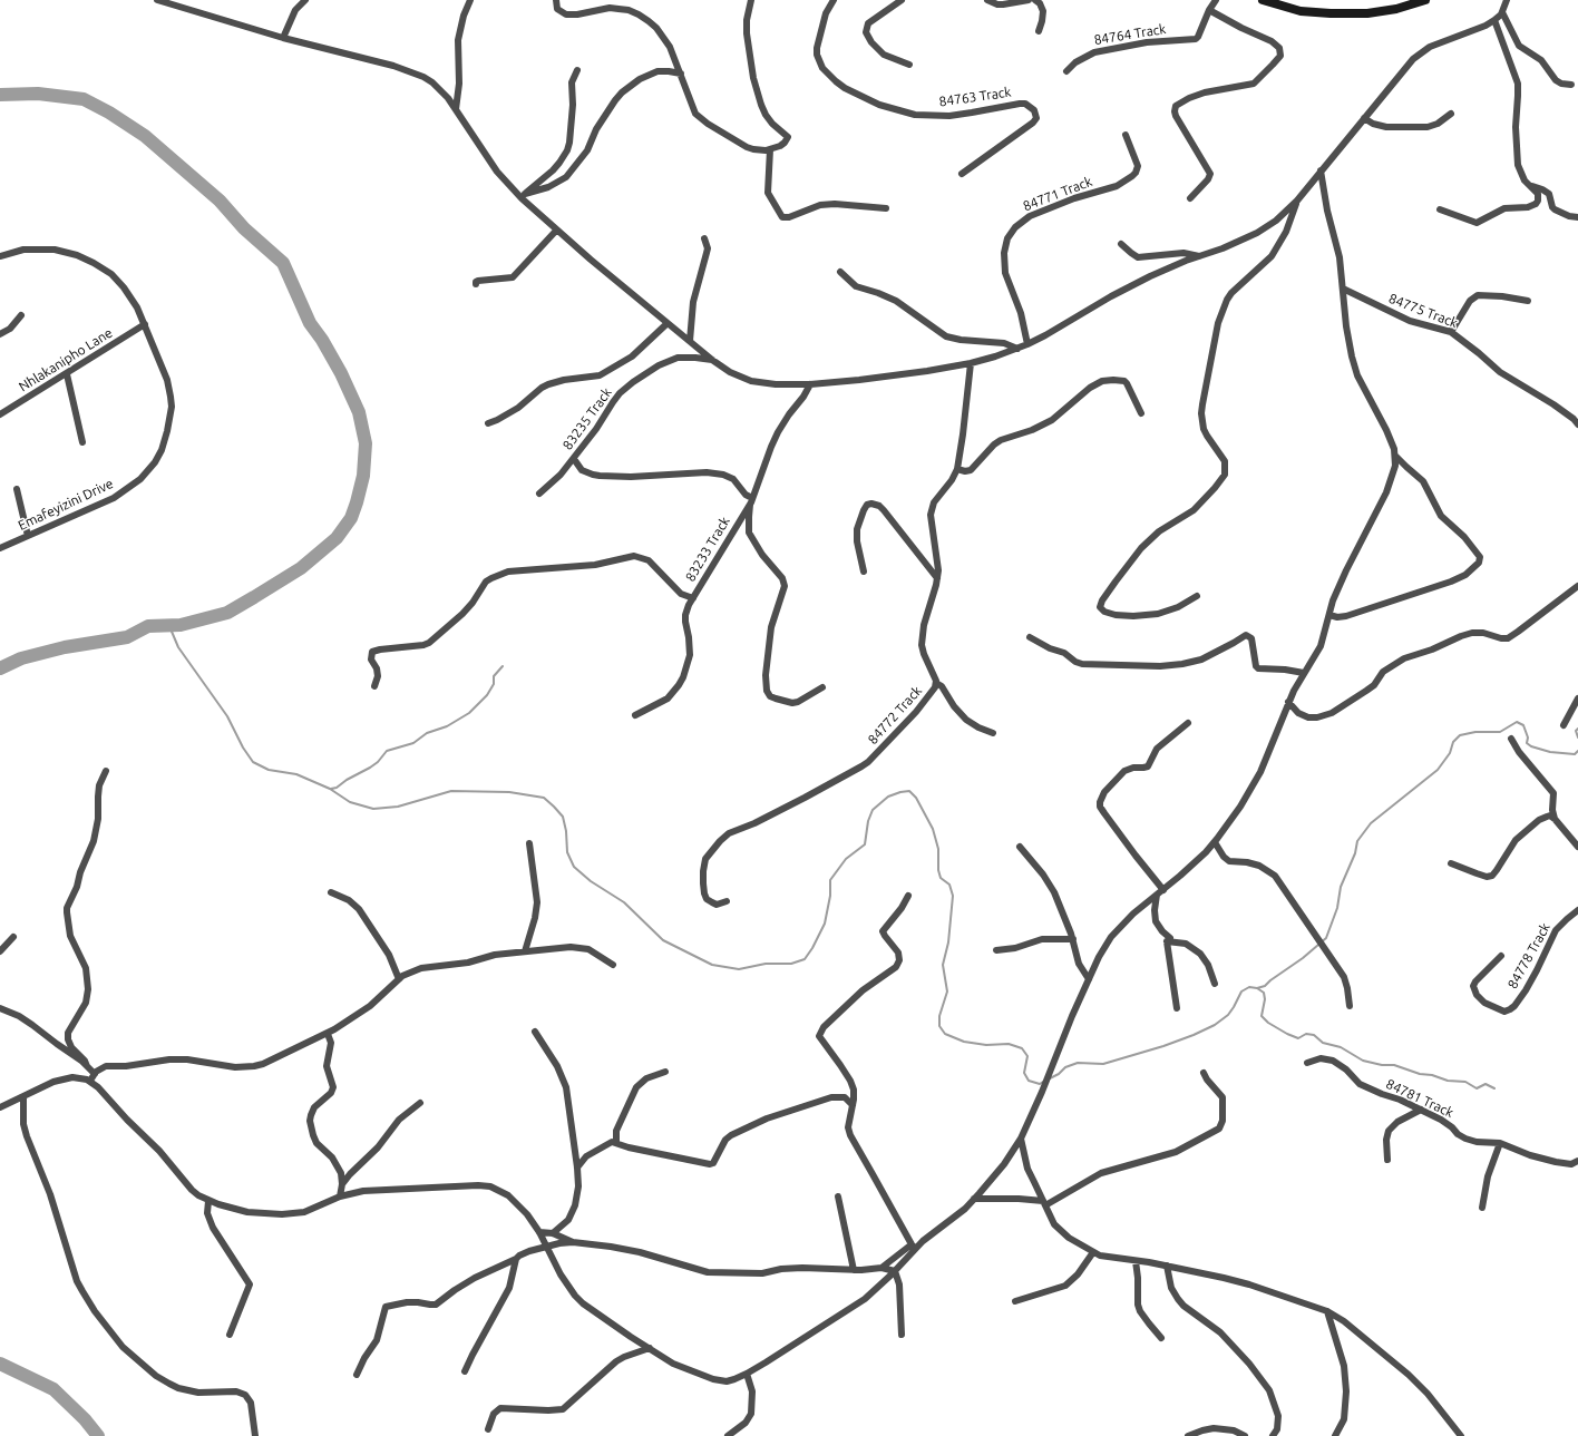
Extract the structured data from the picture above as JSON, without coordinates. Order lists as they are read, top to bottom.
{
  "streets": {
    "street": [
      "84764 Track",
      "84763 Track",
      "84771 Track",
      "84775 Track",
      "Nhlakanipho Lane",
      "83235 Track",
      "Emafeyizini Drive",
      "83233 Track",
      "84772 Track",
      "84778 Track",
      "84781 Track"
    ]
  },
  "crossings": [
    ["Nhlakanipho Lane", "Emafeyizini Drive"]
  ]
}
